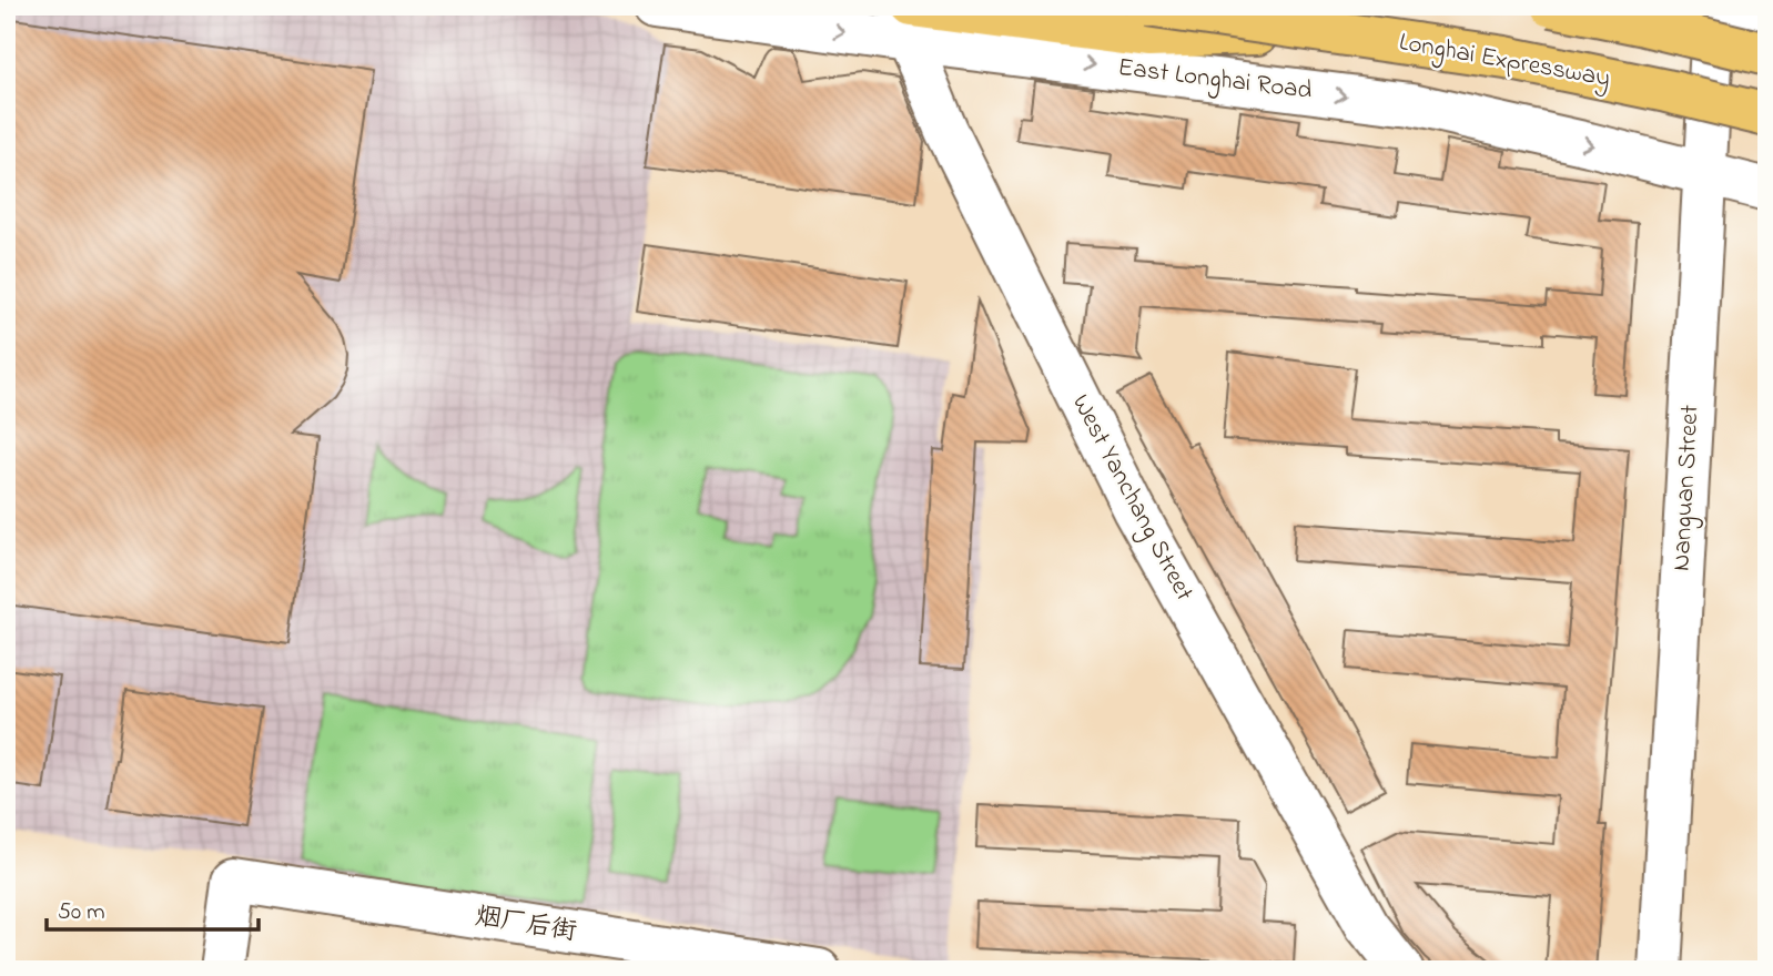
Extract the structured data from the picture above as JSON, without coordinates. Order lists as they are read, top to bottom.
{
  "streets": {
    "highway": ["Longhai Expressway"],
    "street": [
      "East Longhai Road",
      "Nanguan Street",
      "West Yanchang Street",
      "烟厂后街"
    ]
  },
  "crossings": [
    ["East Longhai Road", "Nanguan Street"],
    ["East Longhai Road", "West Yanchang Street"]
  ],
  "one_way": ["East Longhai Road"],
  "scale_bar": "50 m"
}
